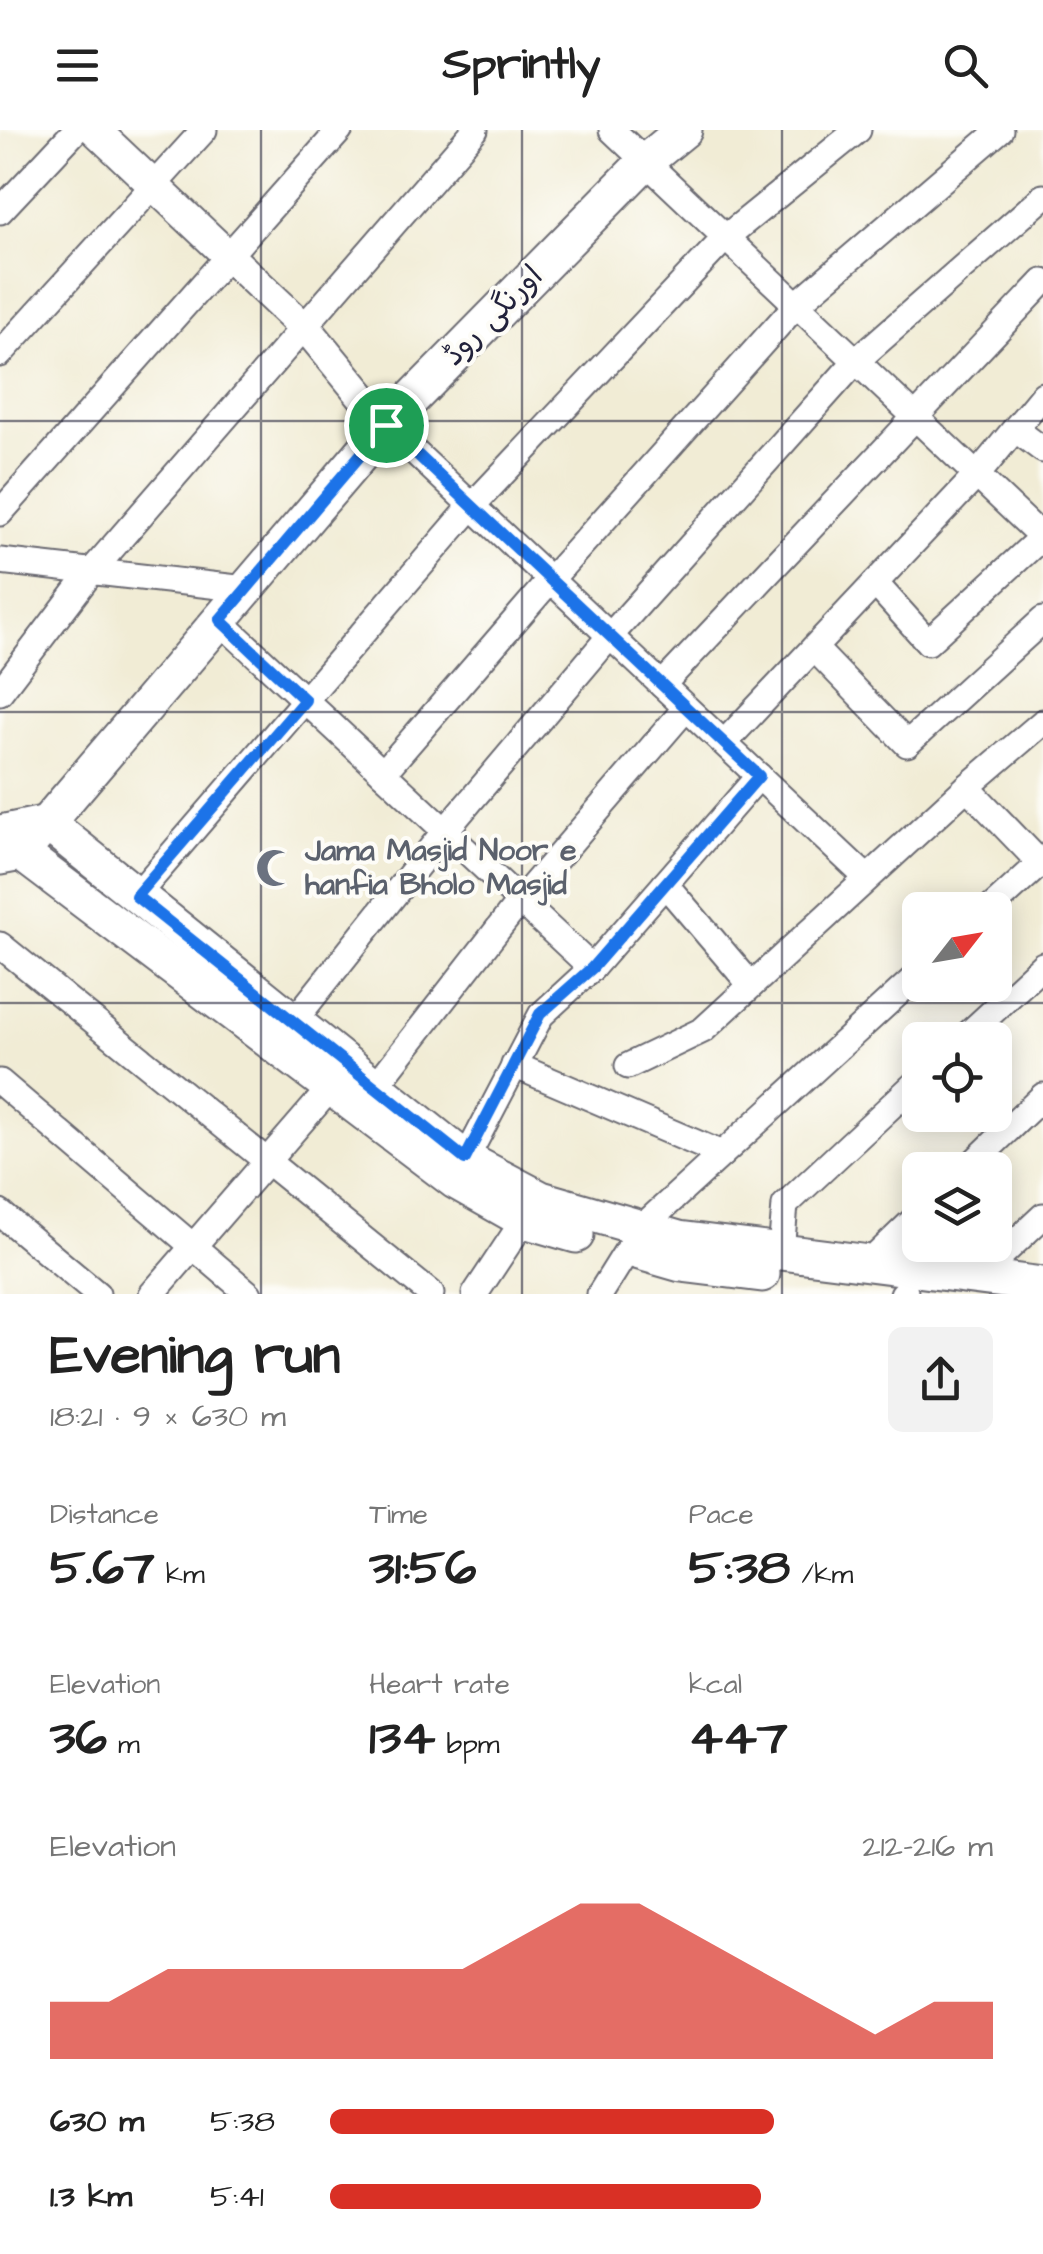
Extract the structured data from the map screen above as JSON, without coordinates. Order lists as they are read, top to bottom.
{
  "streets": {
    "main road": ["اورنگی روڈ"]
  },
  "places": {
    "mosque": ["Jama Masjid Noor e hanfia Bholo Masjid"]
  },
  "north": "top right",
  "page": {
    "header": "Sprintly",
    "heading": ["Evening run", "18:21 · 9 × 630 m"],
    "stats": [
      ["Distance", "5.67 km"],
      ["Time", "31:56"],
      ["Pace", "5:38 /km"],
      ["Elevation", "36 m"],
      ["Heart rate", "134 bpm"],
      ["kcal", "447"]
    ],
    "chart": ["Elevation", "212–216 m"],
    "list": [
      {
        "name": "630 m",
        "note": "5:38"
      },
      {
        "name": "1.3 km",
        "note": "5:41"
      }
    ]
  }
}
